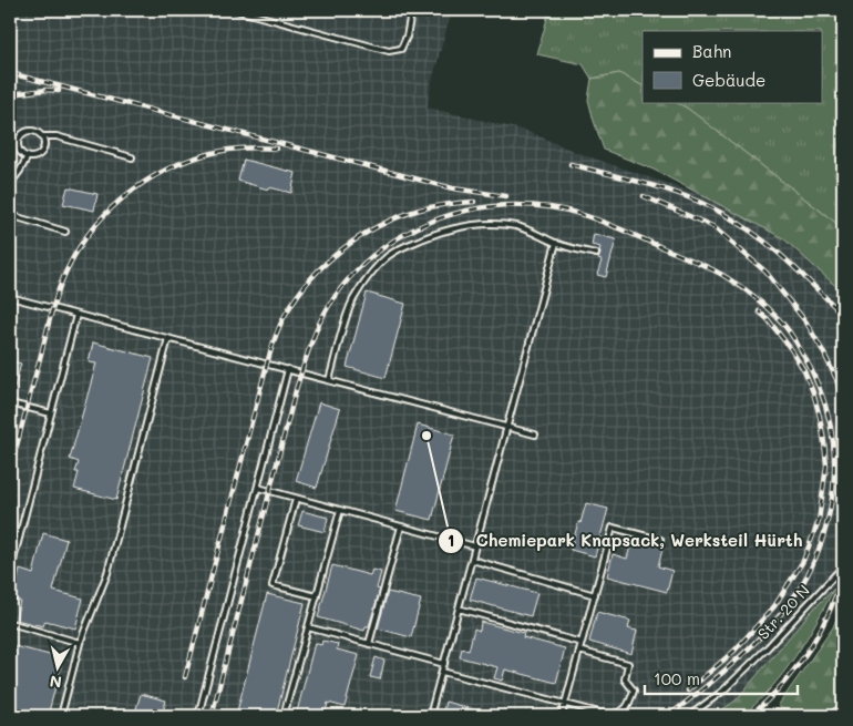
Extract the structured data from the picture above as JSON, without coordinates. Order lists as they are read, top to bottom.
{
  "streets": {
    "lane": ["Str. 20 N"]
  },
  "places": ["Chemiepark Knapsack, Werksteil Hürth"],
  "legend": ["Bahn", "Gebäude"],
  "scale_bar": "100 m",
  "north": "bottom"
}
